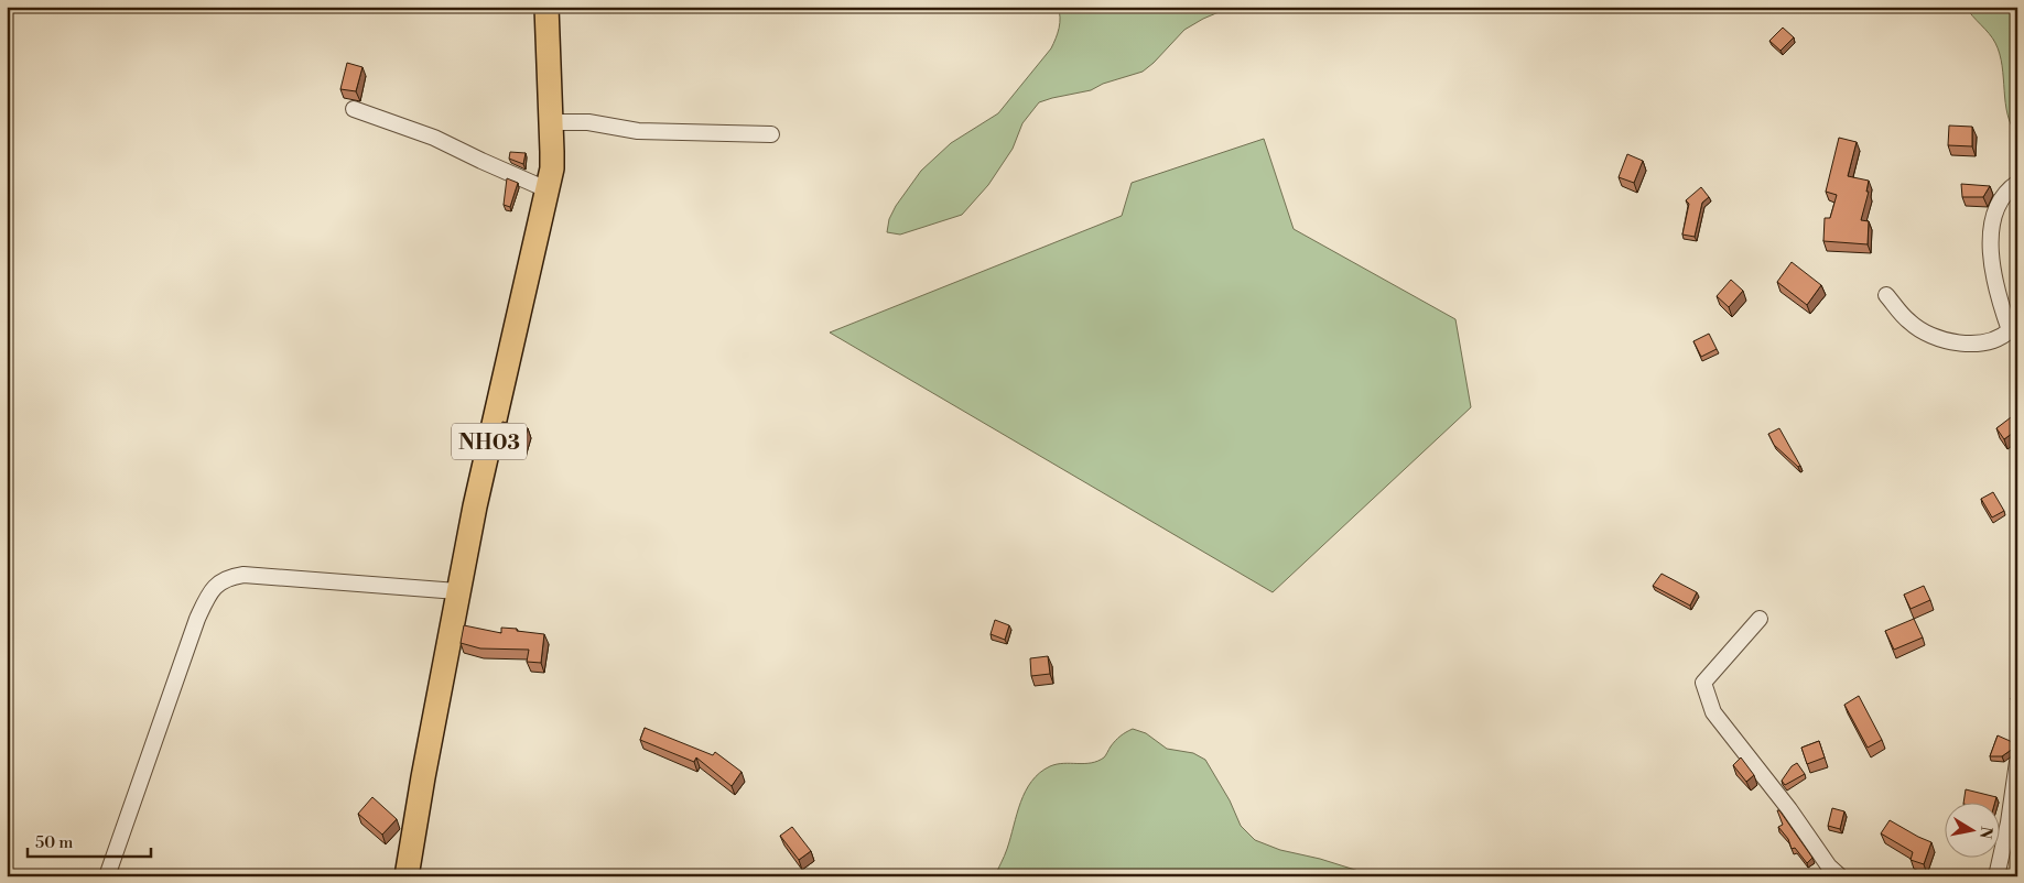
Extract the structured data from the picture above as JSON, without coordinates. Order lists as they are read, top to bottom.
{
  "streets": {
    "main road": ["NH03"]
  },
  "scale_bar": "50 m",
  "north": "right"
}
